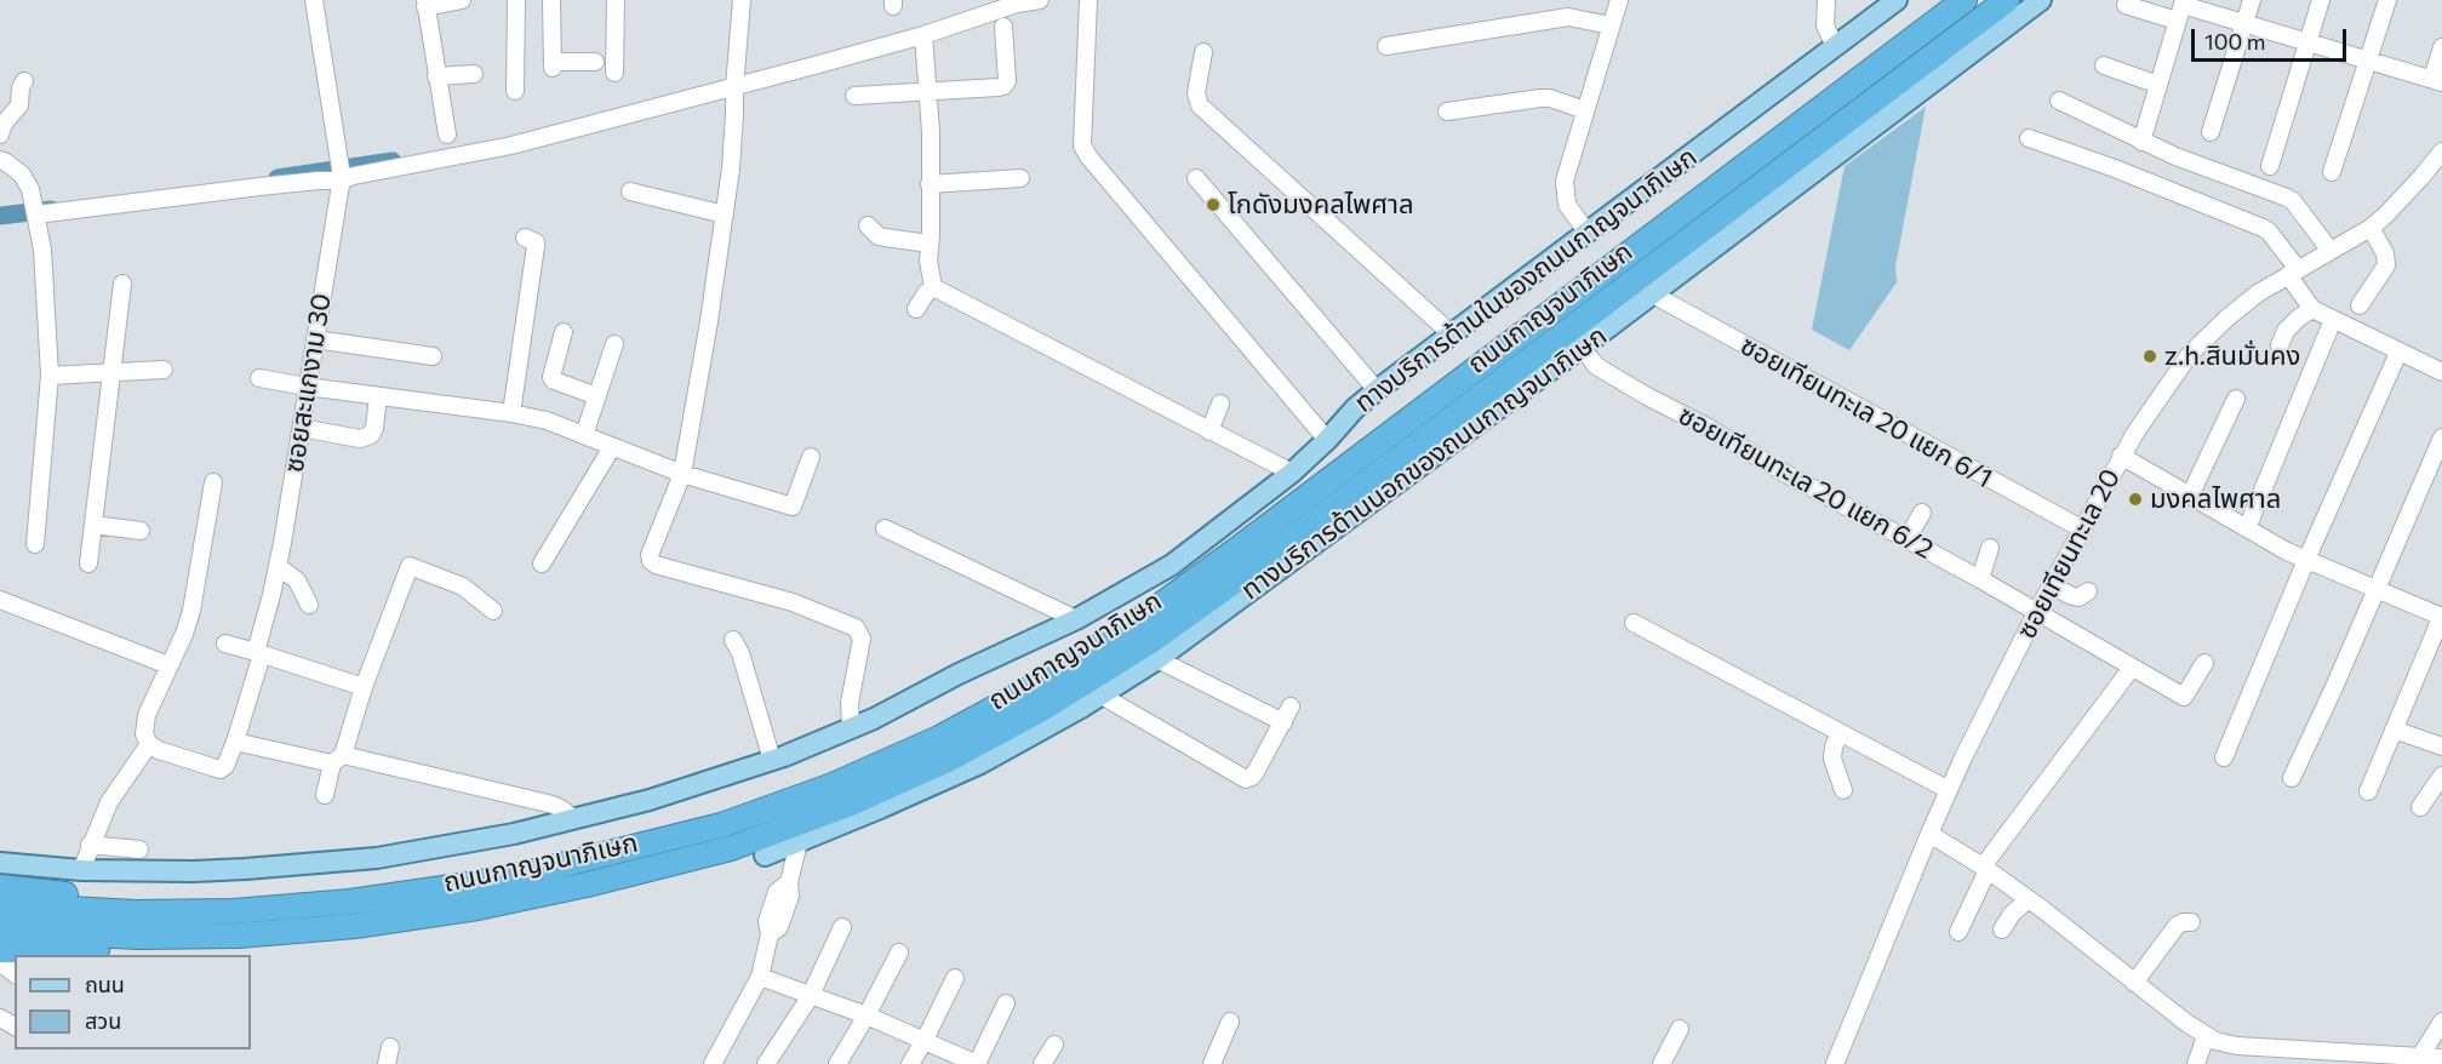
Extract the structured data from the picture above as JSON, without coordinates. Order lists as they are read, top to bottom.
{
  "streets": {
    "highway": ["ถนนกาญจนาภิเษก"],
    "main road": ["ทางบริการด้านในของถนนกาญจนาภิเษก", "ทางบริการด้านนอกของถนนกาญจนาภิเษก"],
    "street": [
      "ซอยสะแกงาม 30",
      "ซอยเทียนทะเล 20 แยก 6/1",
      "ซอยเทียนทะเล 20 แยก 6/2",
      "ซอยเทียนทะเล 20"
    ]
  },
  "crossings": [
    ["ซอยเทียนทะเล 20 แยก 6/1", "ทางบริการด้านนอกของถนนกาญจนาภิเษก"],
    ["ซอยเทียนทะเล 20 แยก 6/1", "ซอยเทียนทะเล 20"],
    ["ทางบริการด้านนอกของถนนกาญจนาภิเษก", "ซอยเทียนทะเล 20 แยก 6/2"],
    ["ซอยเทียนทะเล 20 แยก 6/2", "ซอยเทียนทะเล 20"]
  ],
  "places": ["โกดังมงคลไพศาล", "z.h.สินมั่นคง", "มงคลไพศาล"],
  "legend": ["ถนน", "สวน"],
  "scale_bar": "100 m"
}
